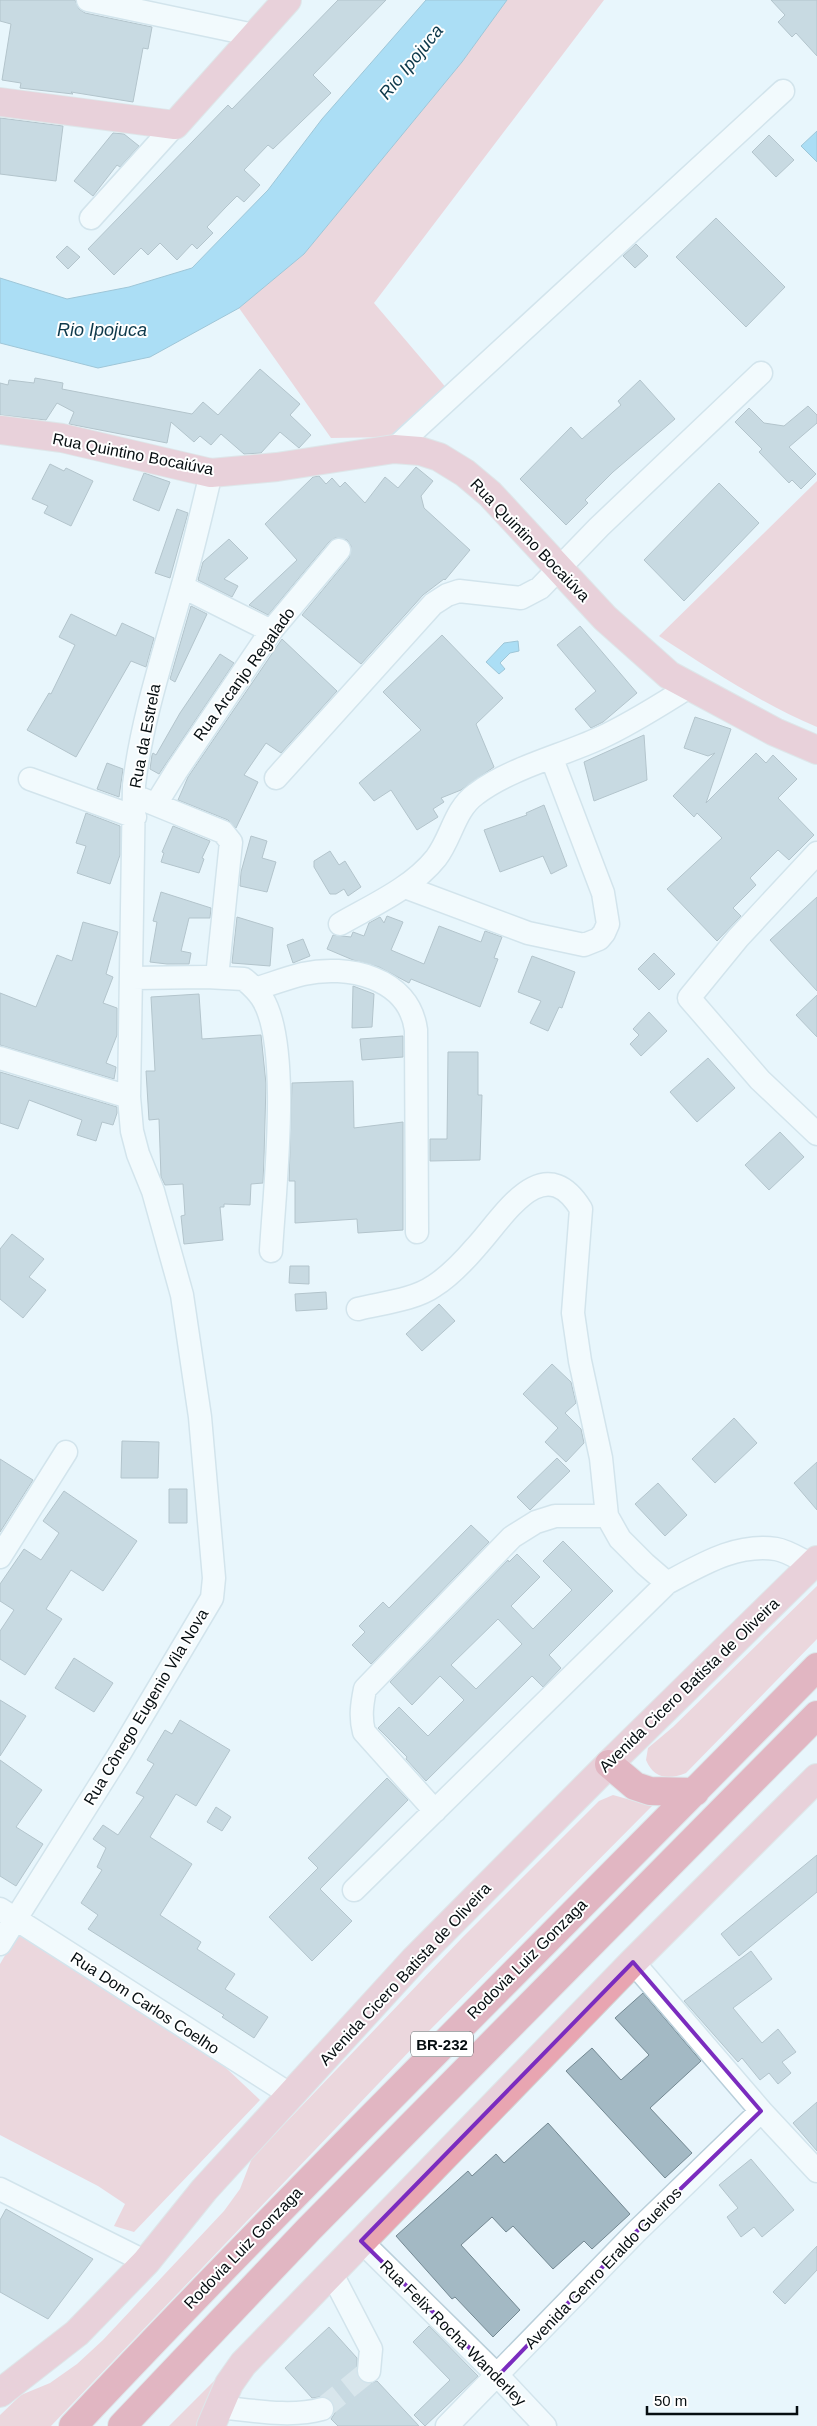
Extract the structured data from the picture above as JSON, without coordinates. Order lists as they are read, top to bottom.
{
  "streets": {
    "highway": ["Rodovia Luiz Gonzaga", "BR-232"],
    "main road": ["Rua Quintino Bocaiúva", "Avenida Cicero Batista de Oliveira"],
    "street": [
      "Rua Arcanjo Regalado",
      "Rua da Estrela",
      "Rua Cônego Eugenio Vila Nova",
      "Rua Dom Carlos Coelho",
      "Avenida Genro Eraldo Gueiros",
      "Rua Felix Rocha Wanderley"
    ]
  },
  "crossings": [
    ["Rua Quintino Bocaiúva", "Rua da Estrela"],
    ["Rua da Estrela", "Rua Cônego Eugenio Vila Nova"],
    ["Avenida Cicero Batista de Oliveira", "Rua Dom Carlos Coelho"],
    ["Rua Cônego Eugenio Vila Nova", "Rua Dom Carlos Coelho"],
    ["Avenida Genro Eraldo Gueiros", "Rua Felix Rocha Wanderley"]
  ],
  "water": ["Rio Ipojuca"],
  "scale_bar": "50 m"
}
